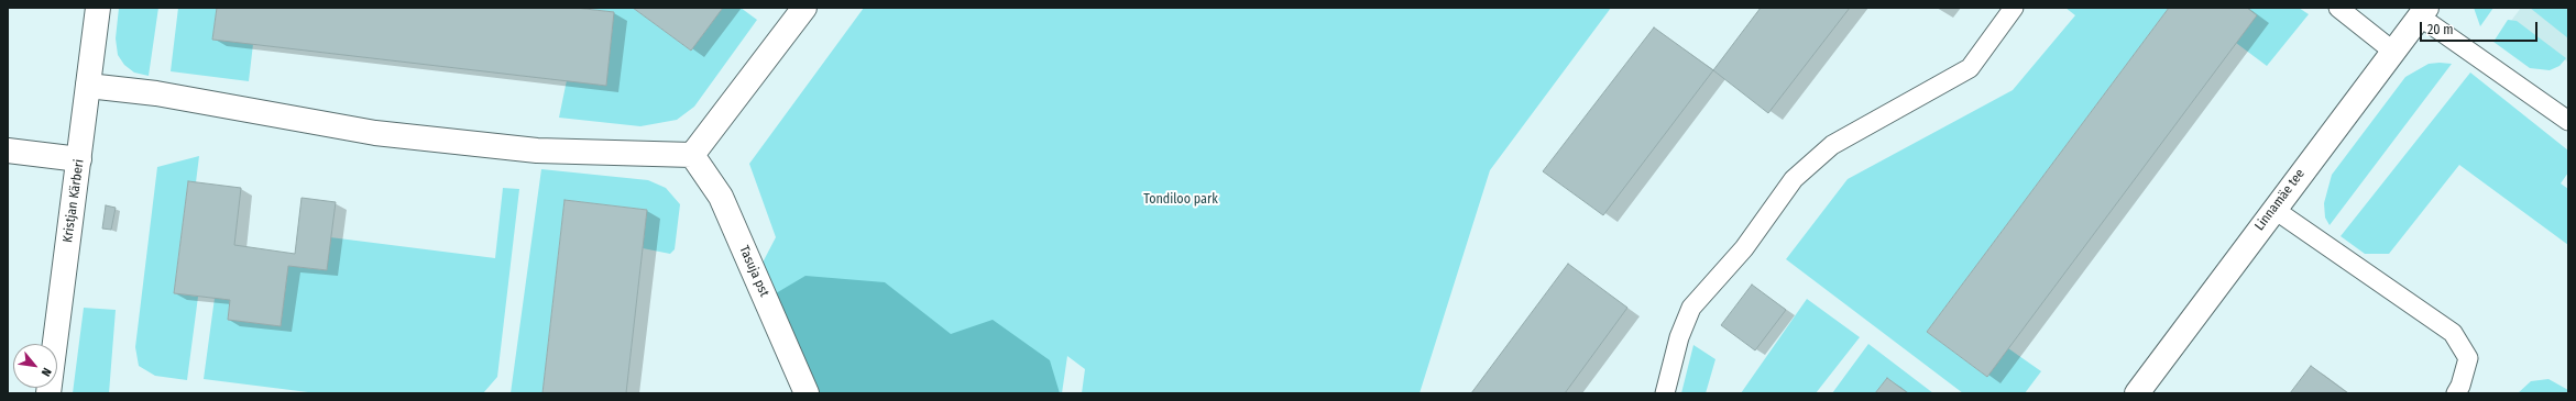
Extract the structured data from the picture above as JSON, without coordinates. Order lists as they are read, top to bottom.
{
  "streets": {
    "street": ["Linnamäe tee", "Kristjan Kärberi", "Tasuja pst"]
  },
  "parks": ["Tondiloo park"],
  "scale_bar": "20 m",
  "north": "bottom right"
}
